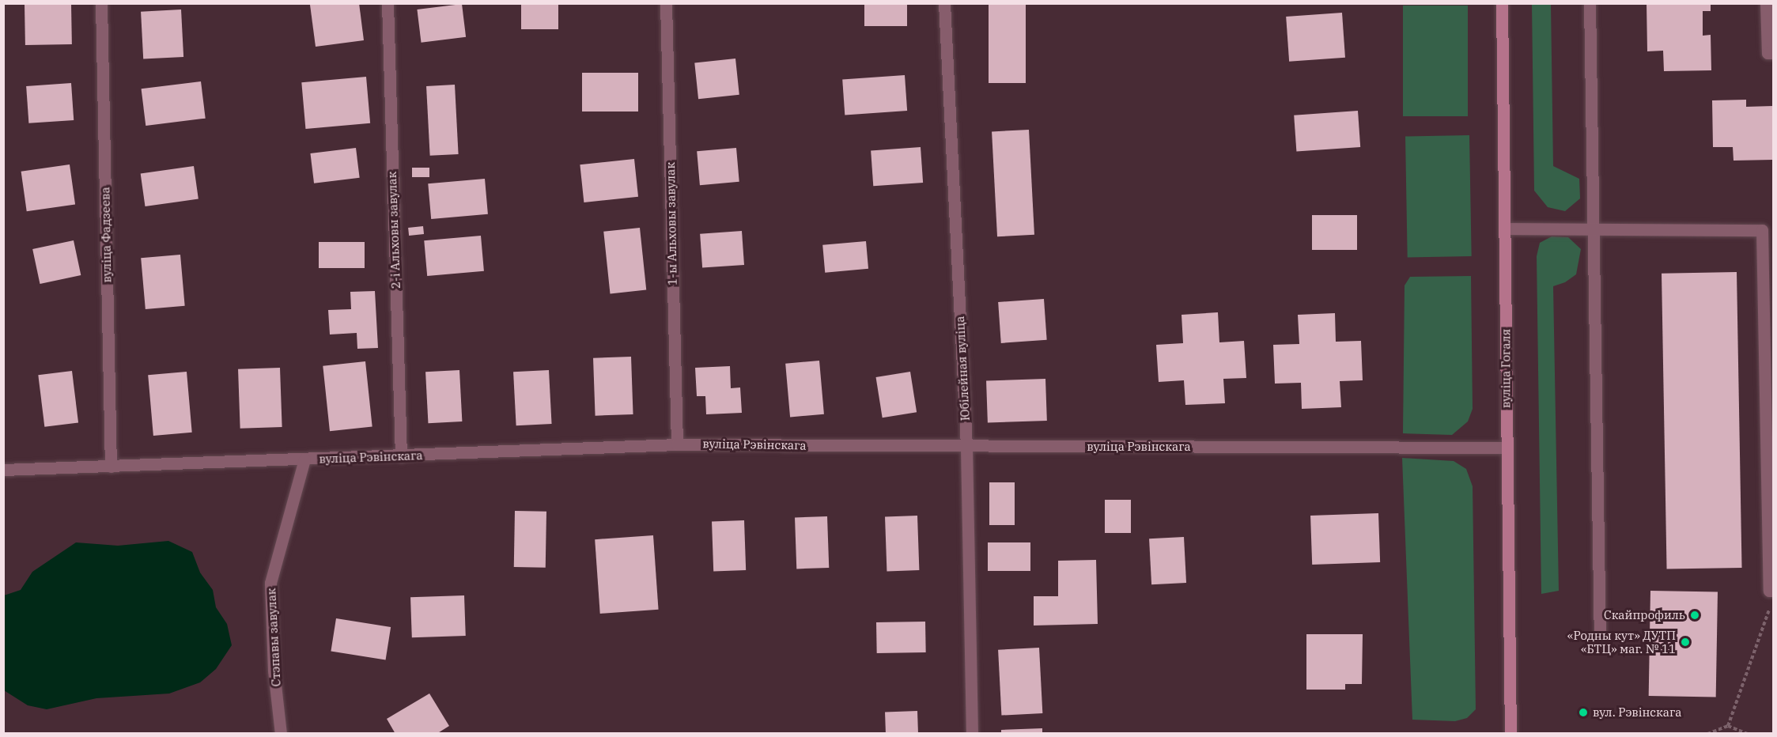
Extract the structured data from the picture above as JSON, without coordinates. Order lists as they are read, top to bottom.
{
  "streets": {
    "main road": ["вуліца Гогаля"],
    "street": [
      "1-ы Альховы завулак",
      "2-і Альховы завулак",
      "вуліца Фадзеева",
      "Юбілейная вуліца",
      "вуліца Рэвінскага",
      "Стэпавы завулак"
    ]
  },
  "crossings": [
    ["1-ы Альховы завулак", "вуліца Рэвінскага"],
    ["2-і Альховы завулак", "вуліца Рэвінскага"],
    ["вуліца Фадзеева", "вуліца Рэвінскага"],
    ["Юбілейная вуліца", "вуліца Рэвінскага"],
    ["вуліца Гогаля", "вуліца Рэвінскага"],
    ["вуліца Рэвінскага", "Стэпавы завулак"]
  ],
  "places": ["Скайпрофиль", "«Родны кут» ДУТП «БТЦ» маг. № 11", "вул. Рэвінскага"]
}
